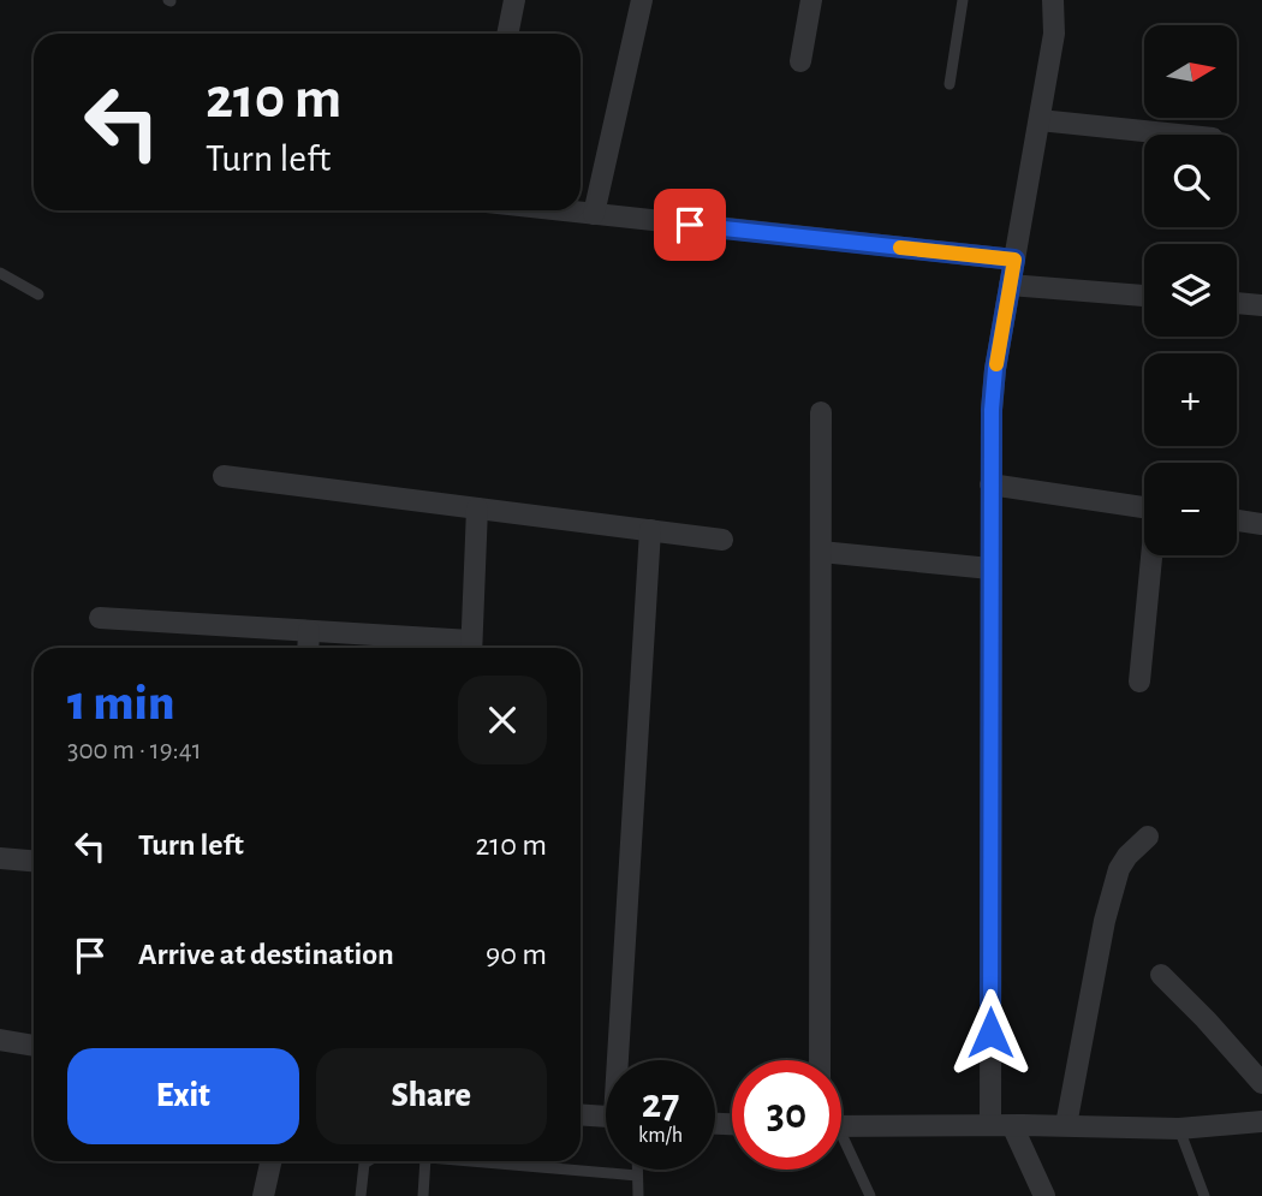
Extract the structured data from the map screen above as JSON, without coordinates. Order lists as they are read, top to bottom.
{
  "north": "right",
  "page": {
    "map_buttons": ["+", "−"],
    "turn": ["210 m", "Turn left"],
    "heading": ["1 min", "300 m · 19:41"],
    "list": [
      {
        "name": "Turn left",
        "value": "210 m"
      },
      {
        "name": "Arrive at destination",
        "value": "90 m"
      }
    ],
    "buttons": ["Exit", "Share"],
    "speed": "27 km/h",
    "limit": "30"
  }
}
